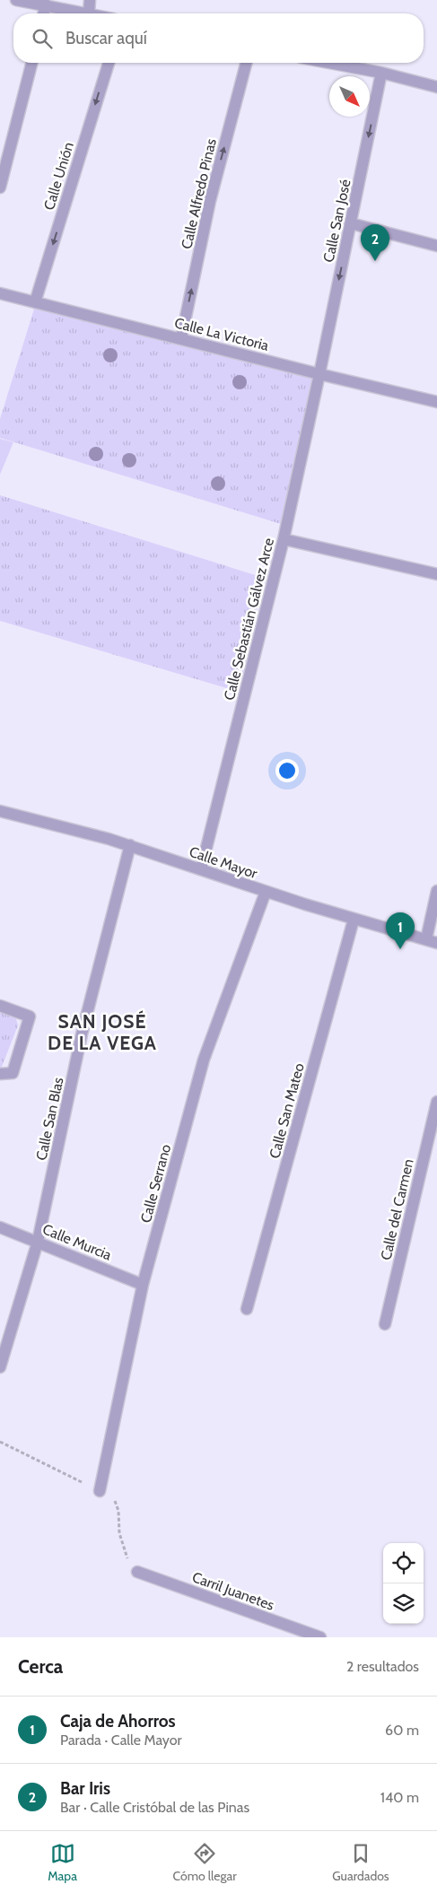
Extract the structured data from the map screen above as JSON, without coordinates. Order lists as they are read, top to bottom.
{
  "streets": {
    "street": [
      "Calle Unión",
      "Calle Alfredo Pinas",
      "Calle San José",
      "Calle La Victoria",
      "Calle Sebastián Gálvez Arce",
      "Calle Mayor",
      "Calle San Mateo",
      "Calle San Blas",
      "Calle Serrano",
      "Calle del Carmen",
      "Calle Murcia",
      "Carril Juanetes"
    ]
  },
  "crossings": [
    ["Calle Unión", "Calle La Victoria"],
    ["Calle Alfredo Pinas", "Calle La Victoria"],
    ["Calle San José", "Calle La Victoria"],
    ["Calle San José", "Calle Sebastián Gálvez Arce"],
    ["Calle La Victoria", "Calle Sebastián Gálvez Arce"],
    ["Calle Sebastián Gálvez Arce", "Calle Mayor"],
    ["Calle Mayor", "Calle San Mateo"],
    ["Calle Mayor", "Calle San Blas"],
    ["Calle Mayor", "Calle Serrano"],
    ["Calle San Blas", "Calle Murcia"],
    ["Calle Serrano", "Calle Murcia"]
  ],
  "one_way": ["Calle Alfredo Pinas", "Calle San José"],
  "districts": ["SAN JOSÉ DE LA VEGA"],
  "north": "bottom right",
  "page": {
    "search": "Buscar aquí",
    "pins": ["2", "1"],
    "heading": ["Cerca", "2 resultados"],
    "list": [
      {
        "mark": "1",
        "name": "Caja de Ahorros",
        "note": "Parada · Calle Mayor",
        "value": "60 m"
      },
      {
        "mark": "2",
        "name": "Bar Iris",
        "note": "Bar · Calle Cristóbal de las Pinas",
        "value": "140 m"
      }
    ],
    "nav": ["Mapa", "Cómo llegar", "Guardados"]
  }
}
